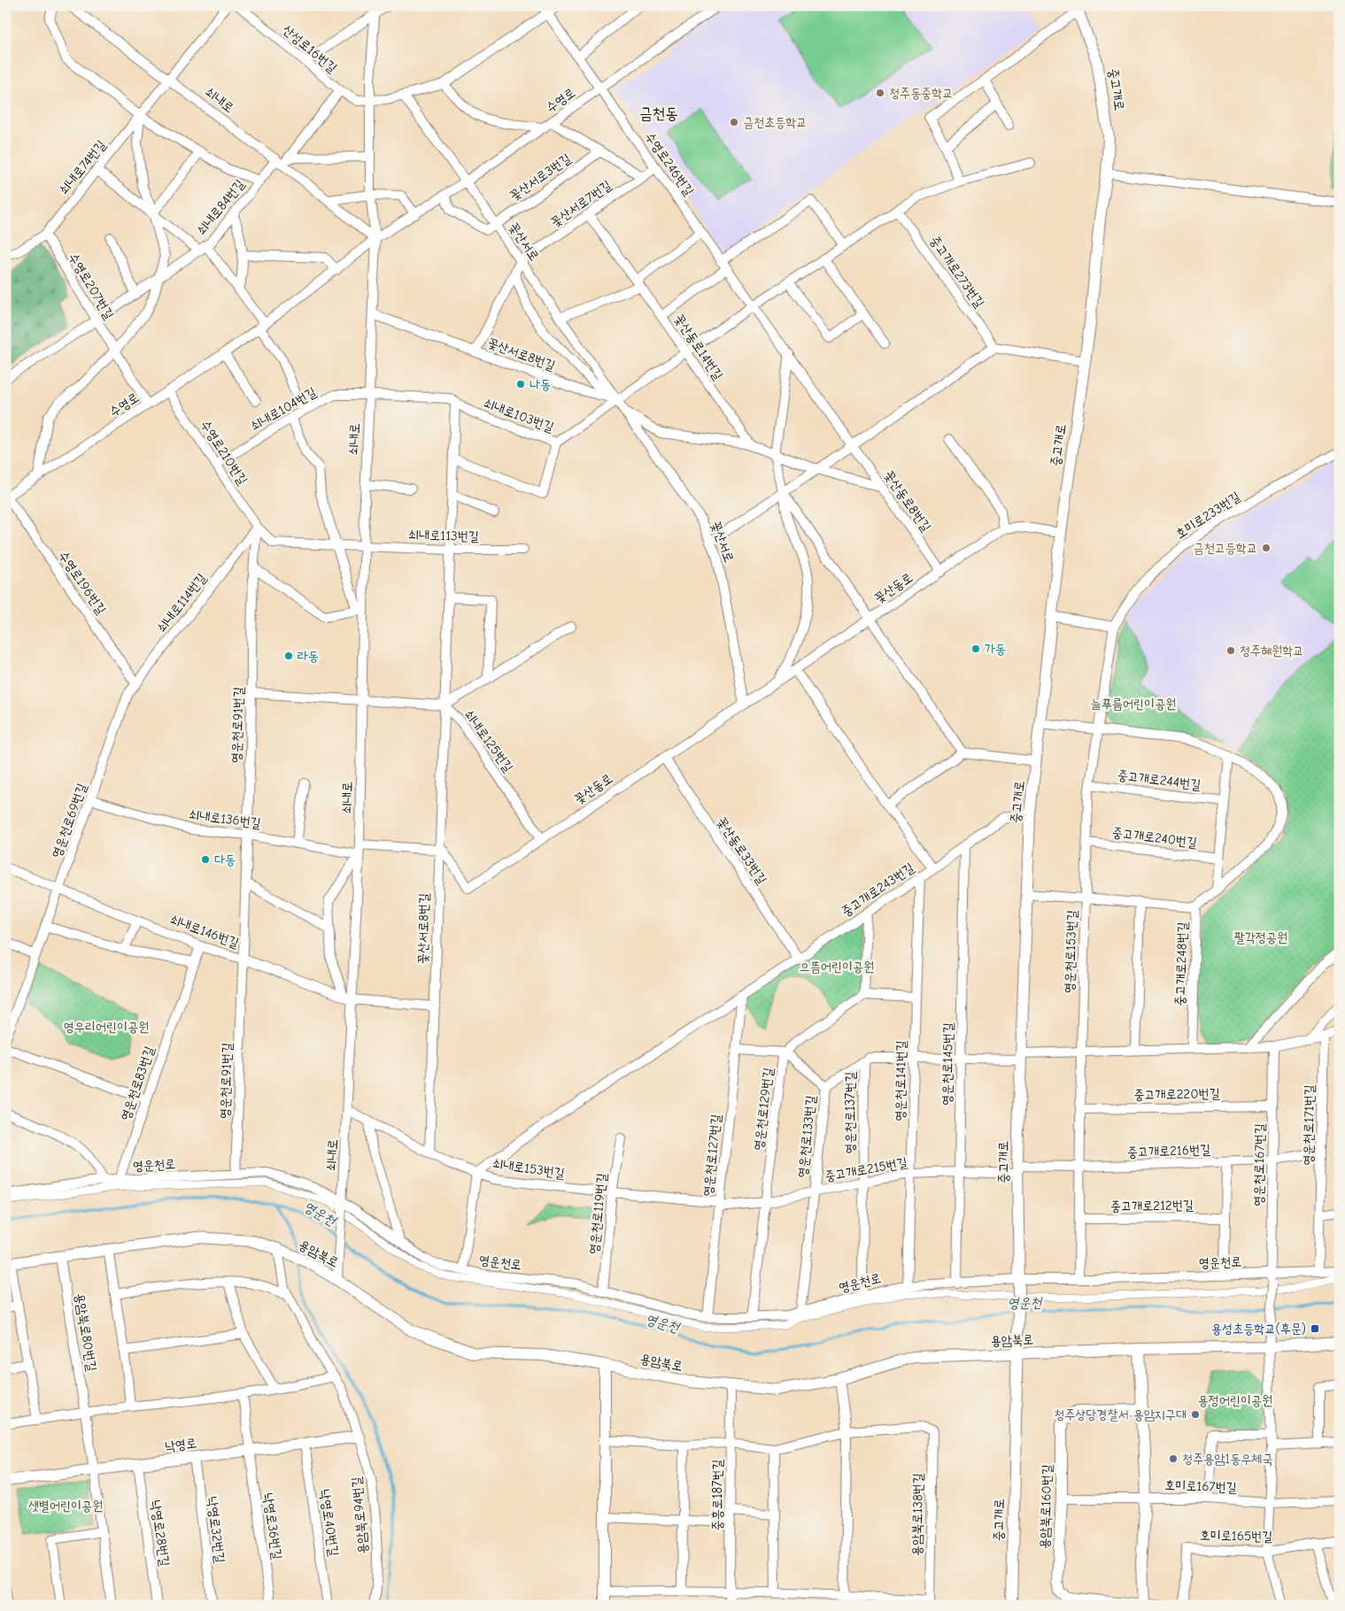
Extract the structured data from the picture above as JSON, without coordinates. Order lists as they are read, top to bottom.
{
  "streets": {
    "street": [
      "산성로16번길",
      "중고개로",
      "쇠내로",
      "수영로",
      "수영로246번길",
      "쇠내로74번길",
      "꽃산서로3번길",
      "꽃산서로7번길",
      "쇠내로84번길",
      "꽃산서로",
      "중고개로273번길",
      "수영로207번길",
      "꽃산동로14번길",
      "꽃산서로8번길",
      "쇠내로104번길",
      "쇠내로103번길",
      "수영로210번길",
      "꽃산동로8번길",
      "호미로233번길",
      "쇠내로113번길",
      "수영로196번길",
      "꽃산동로",
      "쇠내로114번길",
      "영운천로91번길",
      "쇠내로125번길",
      "중고개로244번길",
      "쇠내로136번길",
      "영운천로69번길",
      "중고개로240번길",
      "꽃산동로33번길",
      "중고개로243번길",
      "쇠내로146번길",
      "영운천로153번길",
      "중고개로248번길",
      "영운천로145번길",
      "영운천로141번길",
      "영운천로83번길",
      "중고개로220번길",
      "영운천로129번길",
      "영운천로137번길",
      "영운천로171번길",
      "영운천로133번길",
      "중고개로216번길",
      "영운천로127번길",
      "영운천로",
      "영운천로167번길",
      "쇠내로153번길",
      "중고개로215번길",
      "중고개로212번길",
      "영운천로119번길",
      "용암북로",
      "용암북로80번길",
      "낙영로",
      "호미로167번길",
      "중흥로187번길",
      "용암북로160번길",
      "용암북로138번길",
      "용암북로94번길",
      "낙영로40번길",
      "낙영로36번길",
      "낙영로32번길",
      "낙영로28번길",
      "호미로165번길"
    ]
  },
  "crossings": [
    ["산성로16번길", "수영로246번길"],
    ["산성로16번길", "쇠내로84번길"],
    ["산성로16번길", "꽃산서로"],
    ["중고개로", "중고개로243번길"],
    ["중고개로", "중고개로248번길"],
    ["중고개로", "영운천로133번길"],
    ["중고개로", "중고개로216번길"],
    ["중고개로", "영운천로"],
    ["중고개로", "중고개로215번길"],
    ["중고개로", "용암북로"],
    ["쇠내로", "수영로"],
    ["쇠내로", "쇠내로74번길"],
    ["쇠내로", "쇠내로84번길"],
    ["쇠내로", "쇠내로104번길"],
    ["쇠내로", "쇠내로103번길"],
    ["쇠내로", "쇠내로113번길"],
    ["쇠내로", "쇠내로136번길"],
    ["쇠내로", "쇠내로146번길"],
    ["쇠내로", "영운천로"],
    ["쇠내로", "쇠내로153번길"],
    ["쇠내로", "용암북로"],
    ["수영로", "수영로246번길"],
    ["수영로", "꽃산서로"],
    ["수영로", "수영로207번길"],
    ["수영로", "수영로210번길"],
    ["수영로", "수영로196번길"],
    ["수영로246번길", "꽃산서로7번길"],
    ["수영로246번길", "꽃산동로8번길"],
    ["쇠내로74번길", "수영로207번길"],
    ["꽃산서로3번길", "꽃산서로"],
    ["꽃산서로7번길", "꽃산서로"],
    ["꽃산서로7번길", "꽃산동로14번길"],
    ["꽃산서로7번길", "꽃산서로8번길"],
    ["쇠내로84번길", "수영로207번길"],
    ["꽃산서로", "꽃산동로14번길"],
    ["꽃산서로", "꽃산서로8번길"],
    ["꽃산서로", "쇠내로103번길"],
    ["꽃산서로", "꽃산동로"],
    ["꽃산서로8번길", "쇠내로103번길"],
    ["꽃산서로8번길", "쇠내로113번길"],
    ["꽃산서로8번길", "꽃산동로"],
    ["꽃산서로8번길", "쇠내로125번길"],
    ["꽃산서로8번길", "쇠내로146번길"],
    ["꽃산서로8번길", "쇠내로153번길"],
    ["쇠내로104번길", "쇠내로103번길"],
    ["쇠내로104번길", "수영로210번길"],
    ["수영로210번길", "쇠내로113번길"],
    ["수영로210번길", "쇠내로114번길"],
    ["수영로210번길", "영운천로91번길"],
    ["꽃산동로8번길", "꽃산동로"],
    ["호미로233번길", "영운천로153번길"],
    ["수영로196번길", "쇠내로114번길"],
    ["꽃산동로", "쇠내로125번길"],
    ["꽃산동로", "꽃산동로33번길"],
    ["쇠내로114번길", "영운천로91번길"],
    ["쇠내로114번길", "영운천로69번길"],
    ["영운천로91번길", "쇠내로136번길"],
    ["영운천로91번길", "쇠내로146번길"],
    ["영운천로91번길", "영운천로"],
    ["중고개로244번길", "영운천로153번길"],
    ["쇠내로136번길", "영운천로69번길"],
    ["영운천로69번길", "쇠내로146번길"],
    ["중고개로240번길", "영운천로153번길"],
    ["꽃산동로33번길", "중고개로243번길"],
    ["중고개로243번길", "영운천로145번길"],
    ["중고개로243번길", "영운천로141번길"],
    ["중고개로243번길", "영운천로127번길"],
    ["중고개로243번길", "쇠내로153번길"],
    ["쇠내로146번길", "영운천로83번길"],
    ["영운천로153번길", "중고개로248번길"],
    ["영운천로153번길", "중고개로220번길"],
    ["영운천로153번길", "영운천로133번길"],
    ["영운천로153번길", "중고개로216번길"],
    ["영운천로153번길", "영운천로"],
    ["영운천로153번길", "중고개로212번길"],
    ["중고개로248번길", "영운천로133번길"],
    ["영운천로145번길", "영운천로133번길"],
    ["영운천로145번길", "영운천로"],
    ["영운천로145번길", "중고개로215번길"],
    ["영운천로141번길", "영운천로133번길"],
    ["영운천로141번길", "영운천로"],
    ["영운천로141번길", "중고개로215번길"],
    ["영운천로83번길", "영운천로"],
    ["중고개로220번길", "영운천로167번길"],
    ["영운천로129번길", "영운천로"],
    ["영운천로129번길", "중고개로215번길"],
    ["영운천로137번길", "영운천로133번길"],
    ["영운천로137번길", "영운천로"],
    ["영운천로137번길", "중고개로215번길"],
    ["영운천로171번길", "영운천로133번길"],
    ["영운천로171번길", "중고개로216번길"],
    ["영운천로171번길", "영운천로"],
    ["영운천로133번길", "영운천로"],
    ["영운천로133번길", "영운천로167번길"],
    ["영운천로133번길", "중고개로215번길"],
    ["중고개로216번길", "영운천로167번길"],
    ["중고개로216번길", "중고개로215번길"],
    ["영운천로127번길", "영운천로"],
    ["영운천로127번길", "쇠내로153번길"],
    ["영운천로127번길", "중고개로215번길"],
    ["영운천로", "영운천로167번길"],
    ["영운천로", "영운천로119번길"],
    ["영운천로167번길", "용암북로"],
    ["영운천로167번길", "호미로167번길"],
    ["영운천로167번길", "호미로165번길"],
    ["쇠내로153번길", "중고개로215번길"],
    ["쇠내로153번길", "영운천로119번길"],
    ["용암북로", "용암북로80번길"],
    ["용암북로", "중흥로187번길"],
    ["용암북로", "용암북로94번길"],
    ["용암북로80번길", "낙영로"],
    ["낙영로", "용암북로94번길"],
    ["낙영로", "낙영로40번길"],
    ["낙영로", "낙영로36번길"],
    ["낙영로", "낙영로32번길"],
    ["낙영로", "낙영로28번길"],
    ["호미로167번길", "용암북로160번길"],
    ["중흥로187번길", "용암북로138번길"]
  ],
  "districts": ["금천동"],
  "water": ["영운천"],
  "parks": [
    "늘푸름어린이공원",
    "팔각정공원",
    "으뜸어린이공원",
    "영우리어린이공원",
    "용정어린이공원",
    "샛별어린이공원"
  ],
  "places": {
    "other": [
      "청주동중학교",
      "금천초등학교",
      "나동",
      "금천고등학교",
      "가동",
      "청주혜원학교",
      "라동",
      "다동",
      "청주상당경찰서 용암지구대",
      "청주용암1동우체국"
    ],
    "transit": ["용성초등학교(후문)"]
  }
}
